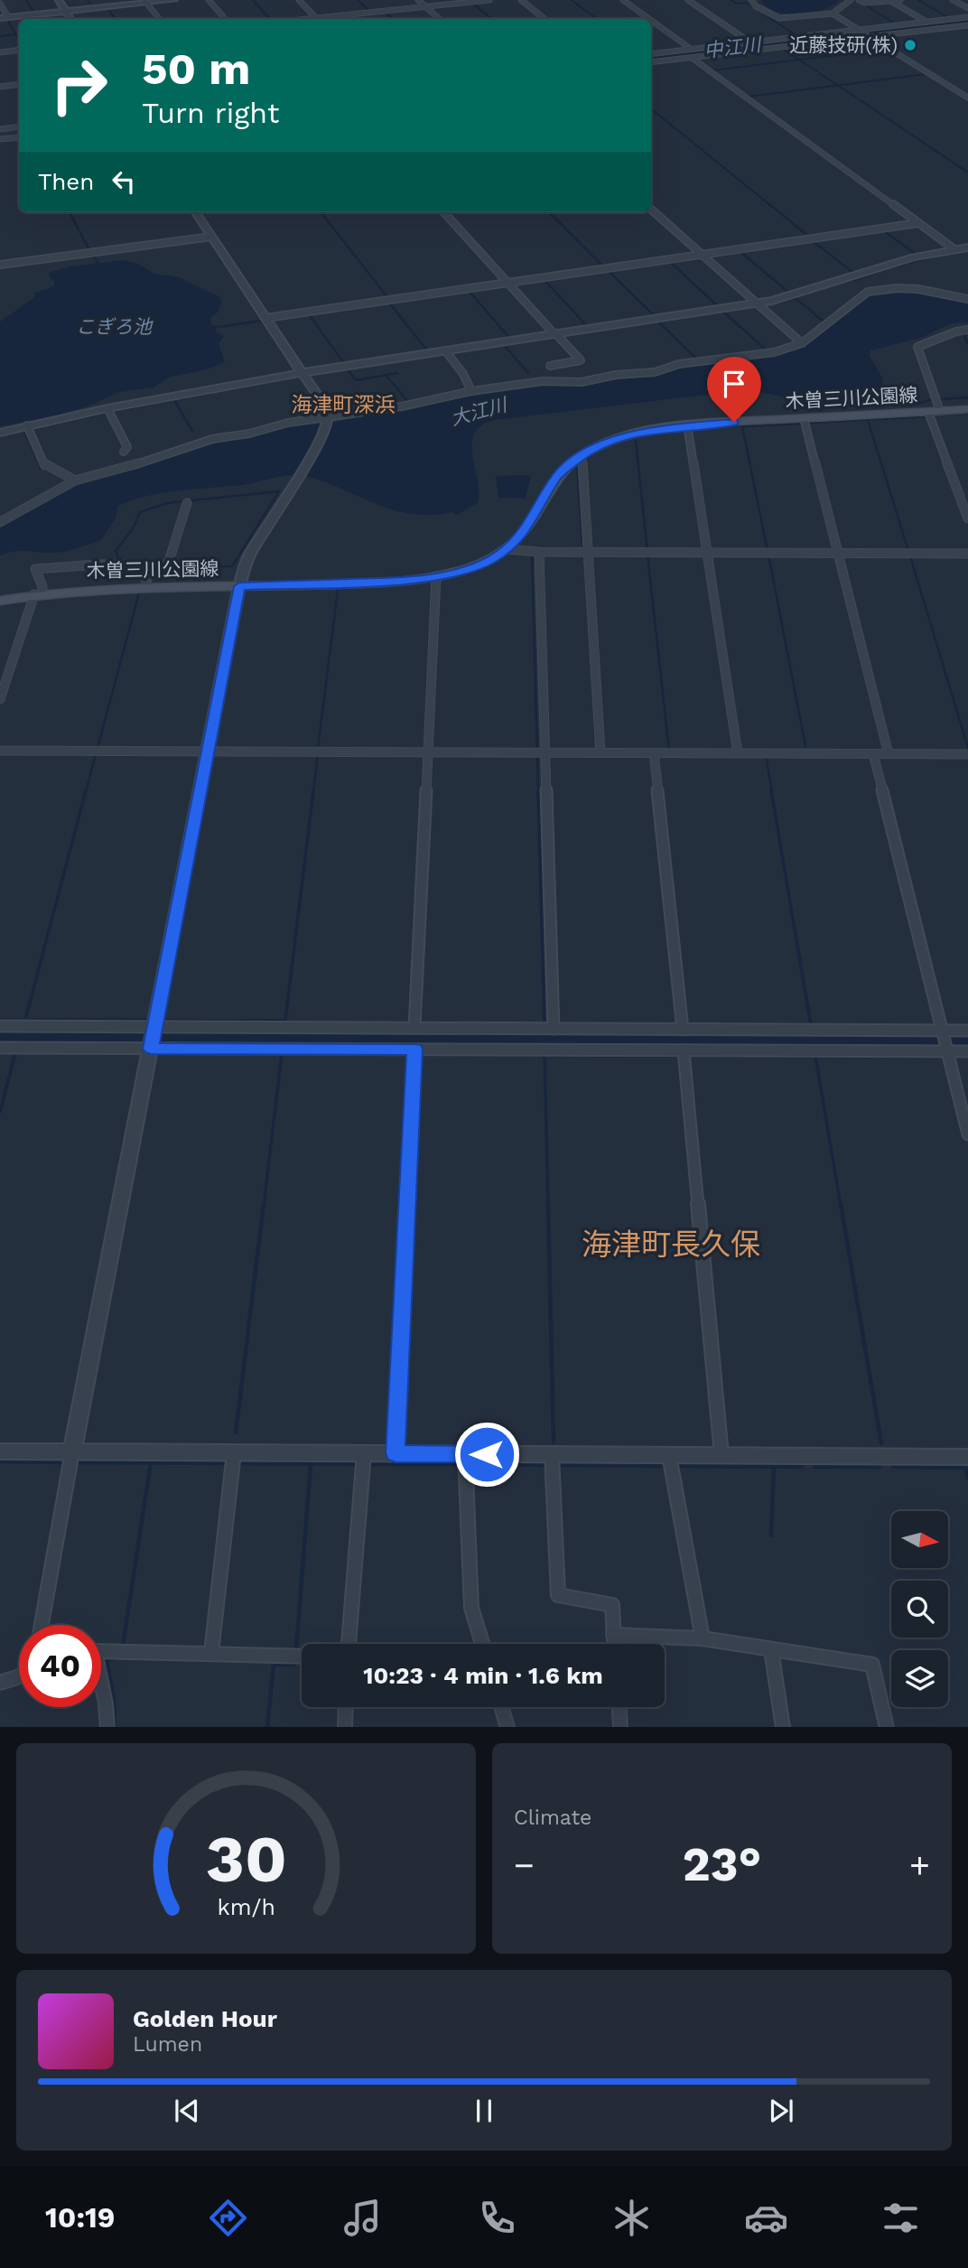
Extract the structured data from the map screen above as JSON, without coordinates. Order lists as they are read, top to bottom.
{
  "streets": {
    "main road": ["木曽三川公園線"]
  },
  "districts": ["海津町深浜", "海津町長久保"],
  "water": ["中江川", "こぎろ池", "大江川"],
  "places": ["近藤技研(株)"],
  "north": "right",
  "page": {
    "turn": ["50 m", "Turn right"],
    "then": "Then",
    "limit": "40",
    "trip": "10:23 · 4 min · 1.6 km",
    "tile": "Climate",
    "heat": ["−", "23°", "+"],
    "song": ["Golden Hour", "Lumen"],
    "tabs": "10:19",
    "gauge": ["30", "km/h"]
  }
}
